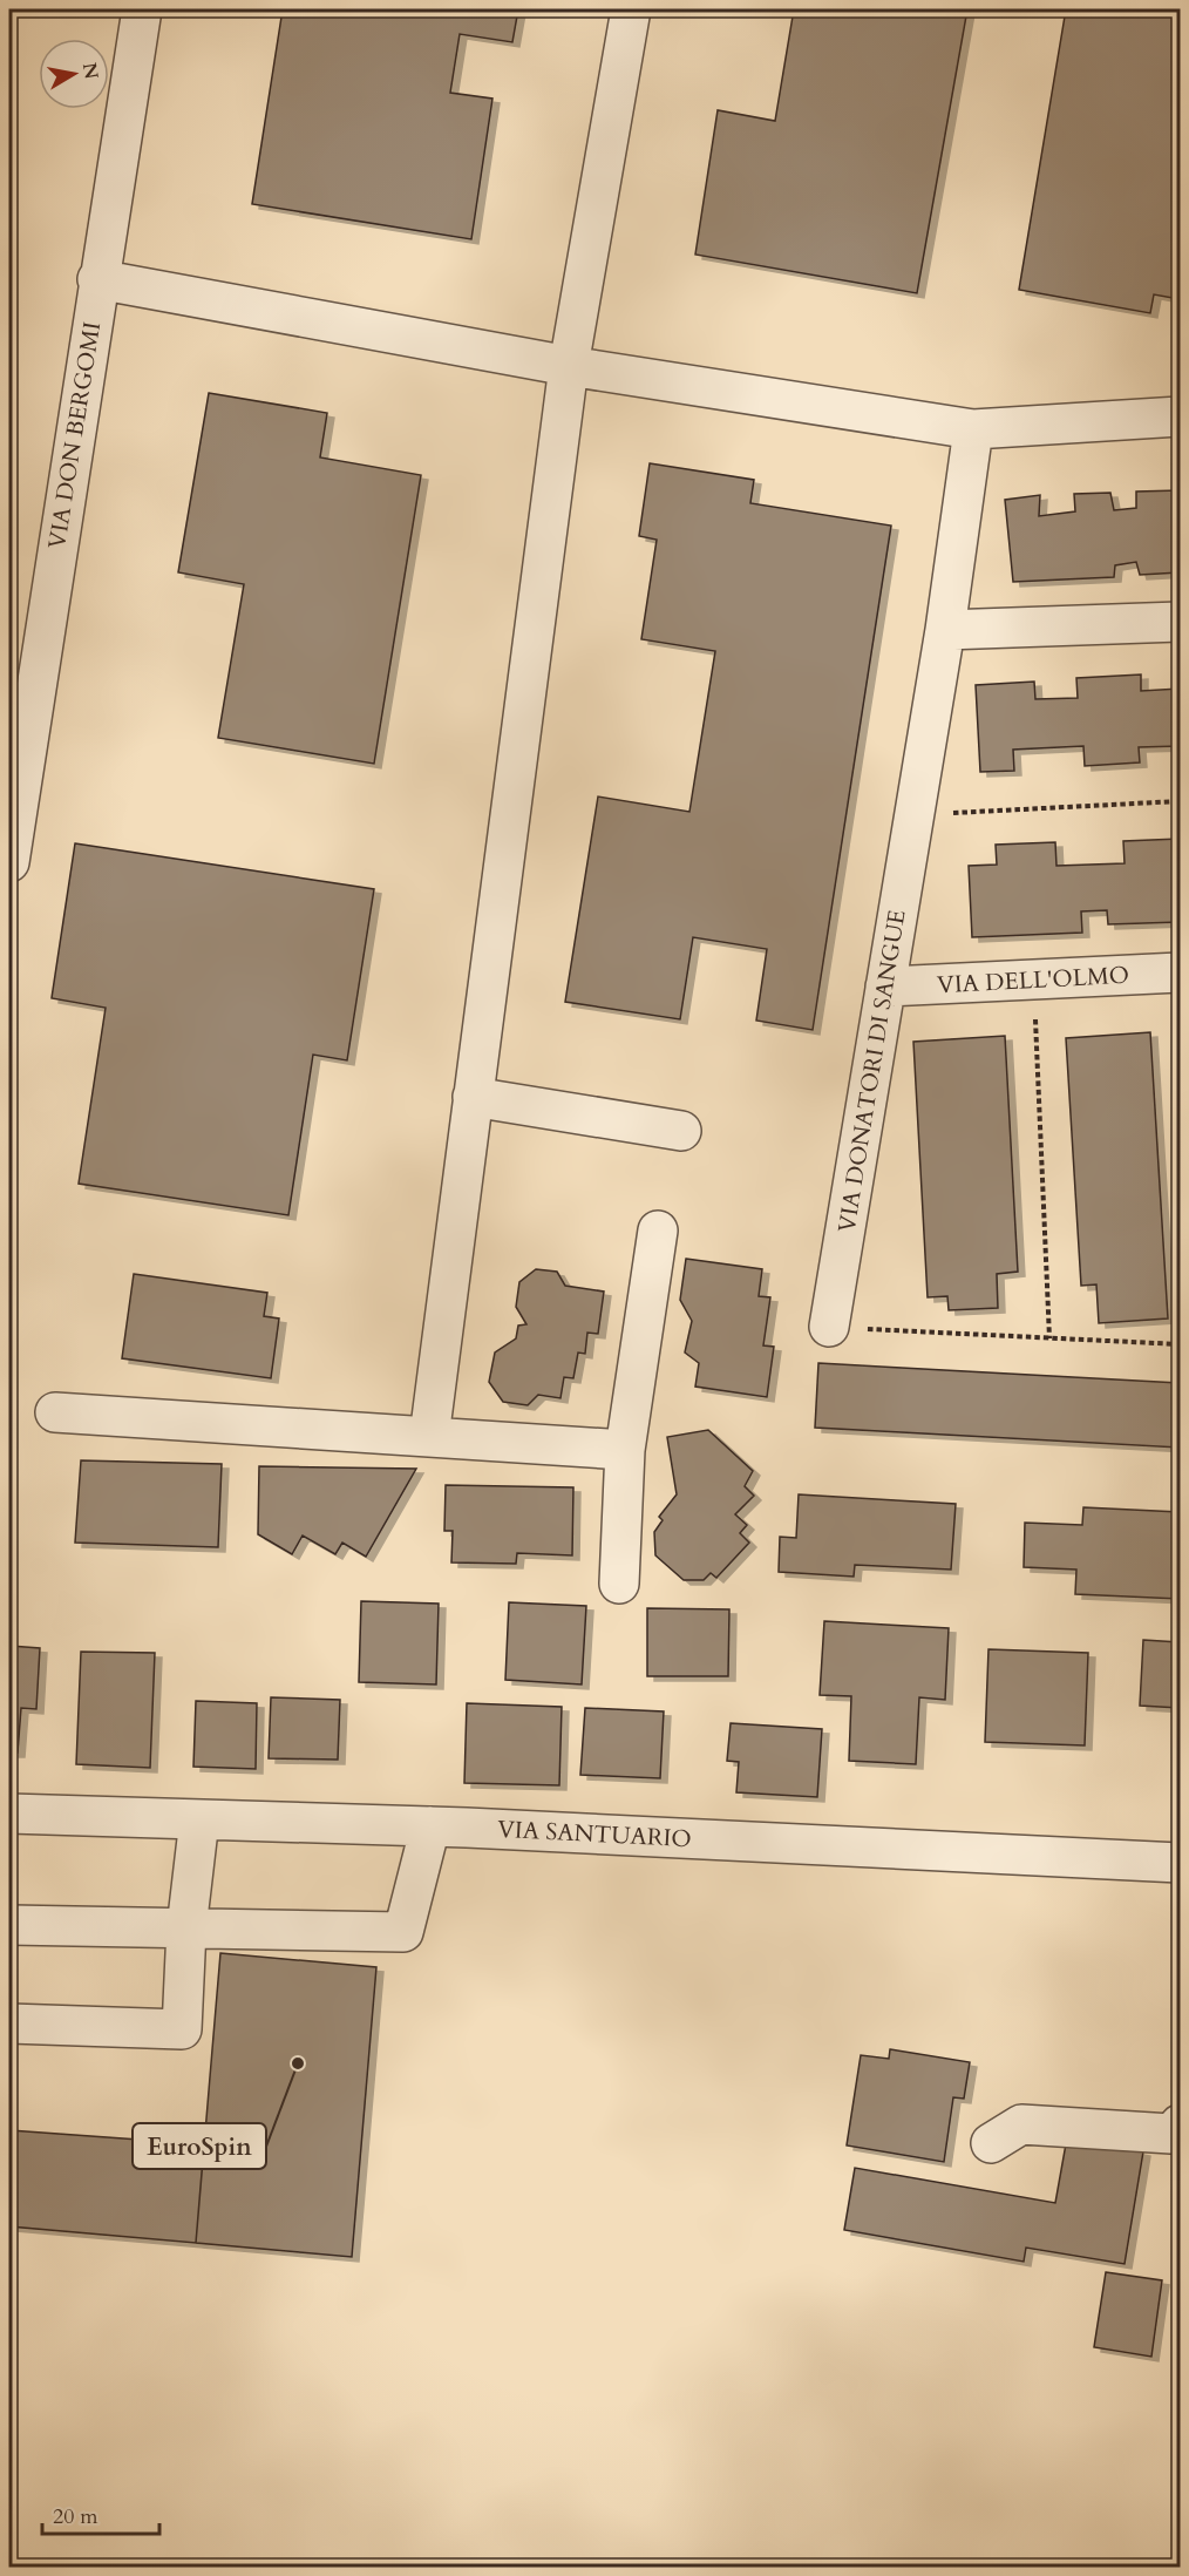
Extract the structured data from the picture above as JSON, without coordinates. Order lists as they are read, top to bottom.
{
  "streets": {
    "street": [
      "VIA DON BERGOMI",
      "VIA DELL'OLMO",
      "VIA DONATORI DI SANGUE",
      "VIA SANTUARIO"
    ]
  },
  "crossings": [
    ["VIA DELL'OLMO", "VIA DONATORI DI SANGUE"]
  ],
  "places": ["EuroSpin"],
  "scale_bar": "20 m",
  "north": "right"
}
